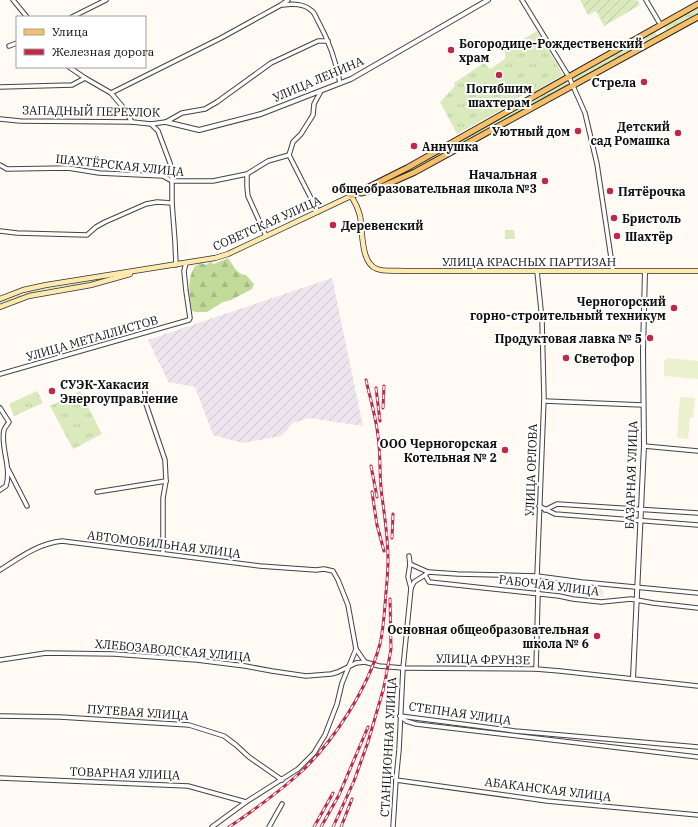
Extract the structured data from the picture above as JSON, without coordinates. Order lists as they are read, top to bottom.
{
  "streets": {
    "main road": ["СОВЕТСКАЯ УЛИЦА", "УЛИЦА КРАСНЫХ ПАРТИЗАН"],
    "street": [
      "УЛИЦА ЛЕНИНА",
      "ЗАПАДНЫЙ ПЕРЕУЛОК",
      "ШАХТЁРСКАЯ УЛИЦА",
      "УЛИЦА МЕТАЛЛИСТОВ",
      "УЛИЦА ОРЛОВА",
      "БАЗАРНАЯ УЛИЦА",
      "АВТОМОБИЛЬНАЯ УЛИЦА",
      "РАБОЧАЯ УЛИЦА",
      "ХЛЕБОЗАВОДСКАЯ УЛИЦА",
      "УЛИЦА ФРУНЗЕ",
      "ПУТЕВАЯ УЛИЦА",
      "СТЕПНАЯ УЛИЦА",
      "СТАНЦИОННАЯ УЛИЦА",
      "ТОВАРНАЯ УЛИЦА",
      "АБАКАНСКАЯ УЛИЦА"
    ]
  },
  "crossings": [
    ["УЛИЦА ЛЕНИНА", "ЗАПАДНЫЙ ПЕРЕУЛОК"],
    ["СОВЕТСКАЯ УЛИЦА", "УЛИЦА КРАСНЫХ ПАРТИЗАН"],
    ["СОВЕТСКАЯ УЛИЦА", "УЛИЦА МЕТАЛЛИСТОВ"],
    ["УЛИЦА КРАСНЫХ ПАРТИЗАН", "УЛИЦА ОРЛОВА"],
    ["УЛИЦА КРАСНЫХ ПАРТИЗАН", "БАЗАРНАЯ УЛИЦА"],
    ["УЛИЦА ОРЛОВА", "РАБОЧАЯ УЛИЦА"],
    ["УЛИЦА ОРЛОВА", "УЛИЦА ФРУНЗЕ"],
    ["БАЗАРНАЯ УЛИЦА", "РАБОЧАЯ УЛИЦА"],
    ["БАЗАРНАЯ УЛИЦА", "УЛИЦА ФРУНЗЕ"],
    ["ХЛЕБОЗАВОДСКАЯ УЛИЦА", "УЛИЦА ФРУНЗЕ"],
    ["УЛИЦА ФРУНЗЕ", "СТАНЦИОННАЯ УЛИЦА"],
    ["СТЕПНАЯ УЛИЦА", "СТАНЦИОННАЯ УЛИЦА"],
    ["СТАНЦИОННАЯ УЛИЦА", "АБАКАНСКАЯ УЛИЦА"]
  ],
  "places": [
    "Богородице-Рождественский храм",
    "Погибшим шахтерам",
    "Стрела",
    "Уютный дом",
    "Детский сад Ромашка",
    "Аннушка",
    "Начальная общеобразовательная школа №3",
    "Пятёрочка",
    "Бристоль",
    "Деревенский",
    "Шахтёр",
    "Черногорский горно-строительный техникум",
    "Продуктовая лавка № 5",
    "Светофор",
    "СУЭК-Хакасия Энергоуправление",
    "ООО Черногорская Котельная № 2",
    "Основная общеобразовательная школа № 6"
  ],
  "legend": ["Улица", "Железная дорога"]
}
